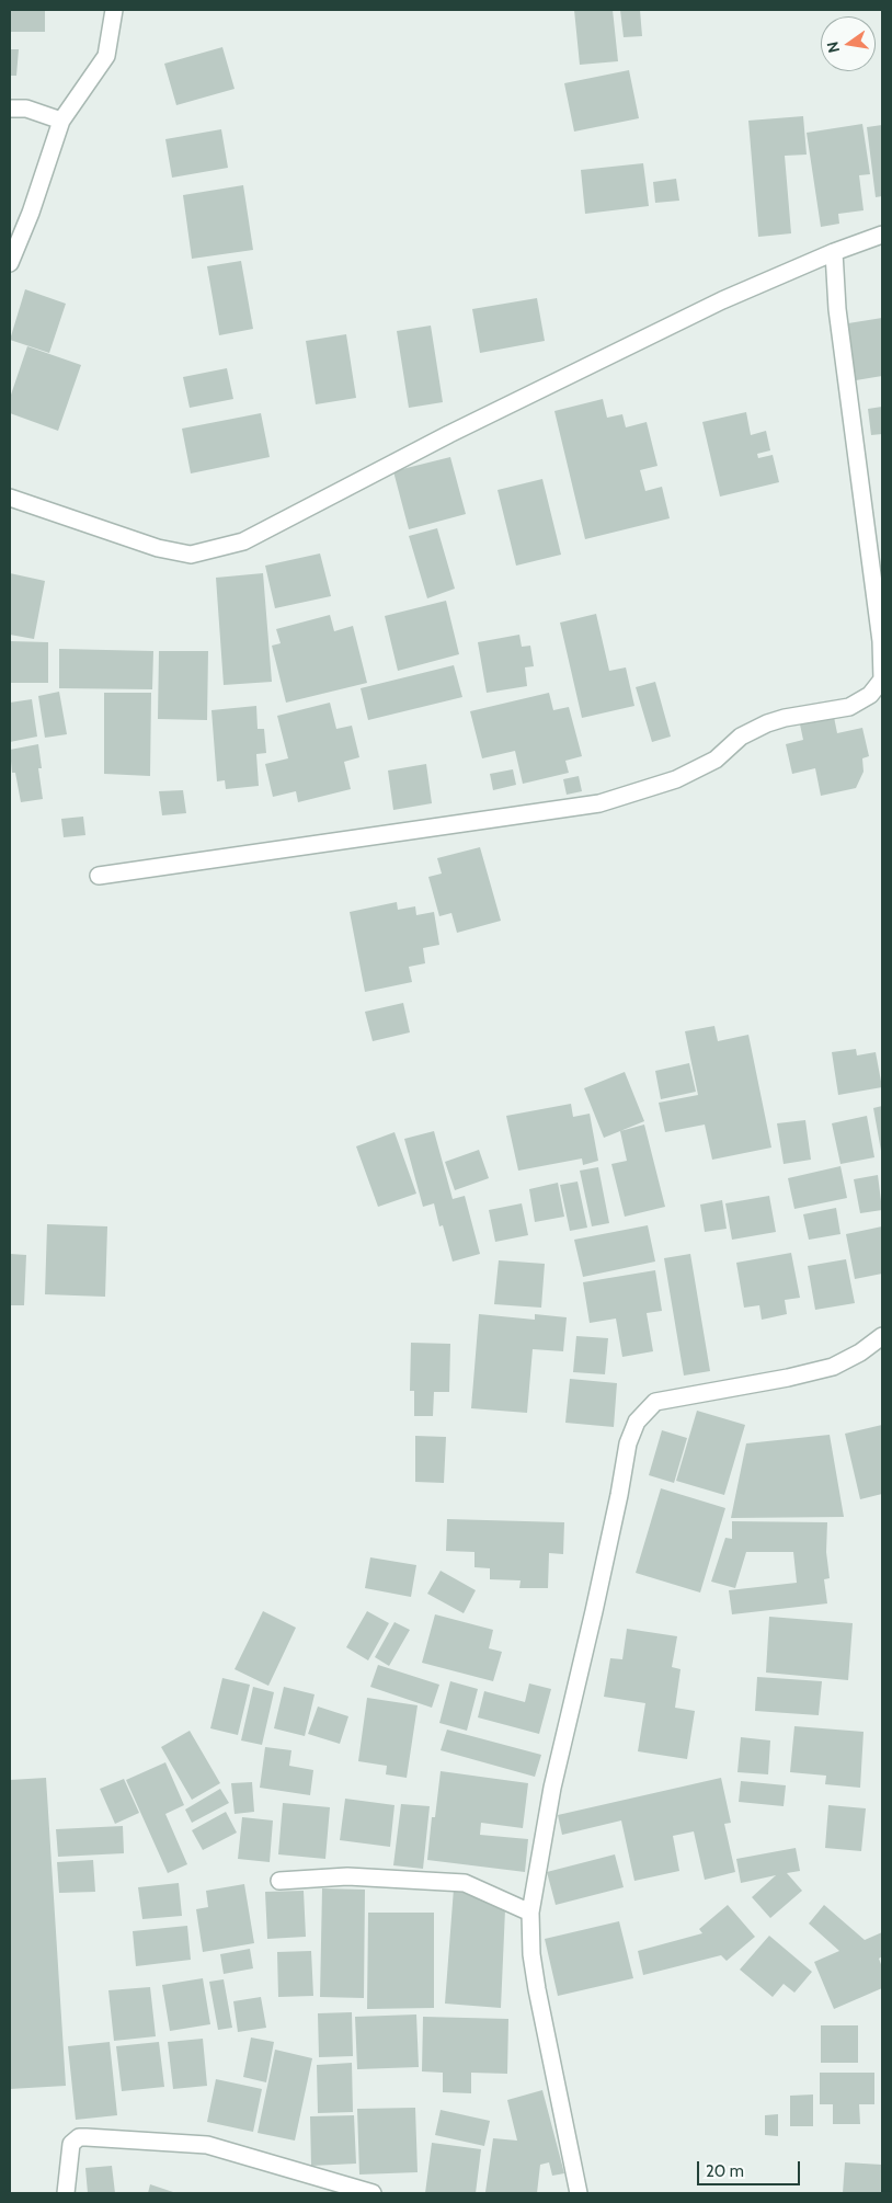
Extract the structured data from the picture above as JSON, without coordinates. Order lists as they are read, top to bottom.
{
  "scale_bar": "20 m",
  "north": "left"
}
